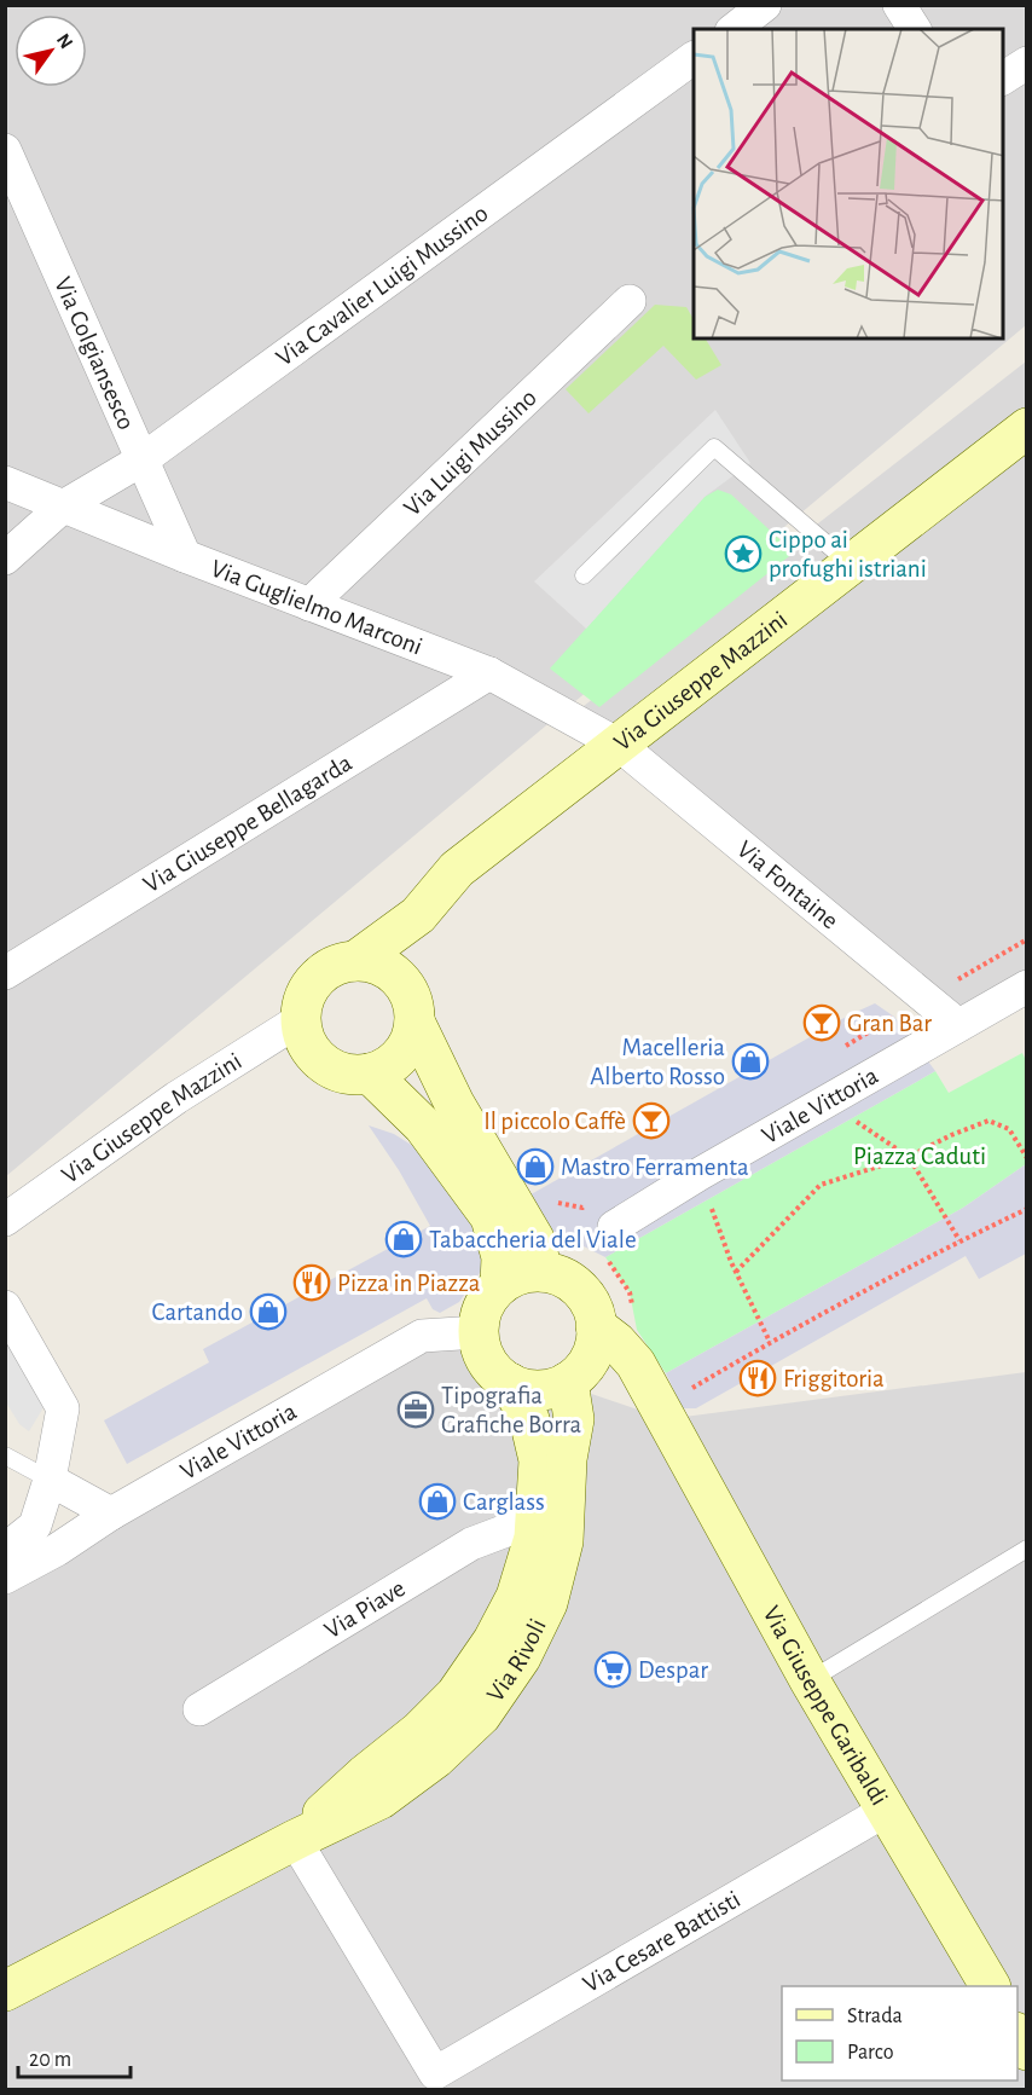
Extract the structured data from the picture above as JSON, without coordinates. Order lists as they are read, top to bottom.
{
  "streets": {
    "street": [
      "Via Cavalier Luigi Mussino",
      "Via Colgiansesco",
      "Via Luigi Mussino",
      "Via Guglielmo Marconi",
      "Via Giuseppe Mazzini",
      "Via Giuseppe Bellagarda",
      "Via Fontaine",
      "Viale Vittoria",
      "Via Piave",
      "Via Rivoli",
      "Via Giuseppe Garibaldi",
      "Via Cesare Battisti"
    ]
  },
  "crossings": [
    ["Via Cavalier Luigi Mussino", "Via Colgiansesco"],
    ["Via Cavalier Luigi Mussino", "Via Guglielmo Marconi"],
    ["Via Colgiansesco", "Via Guglielmo Marconi"],
    ["Via Luigi Mussino", "Via Guglielmo Marconi"],
    ["Via Guglielmo Marconi", "Via Giuseppe Mazzini"],
    ["Via Guglielmo Marconi", "Via Giuseppe Bellagarda"],
    ["Via Guglielmo Marconi", "Via Fontaine"],
    ["Via Giuseppe Mazzini", "Via Fontaine"],
    ["Via Fontaine", "Viale Vittoria"],
    ["Viale Vittoria", "Via Rivoli"],
    ["Viale Vittoria", "Via Giuseppe Garibaldi"],
    ["Via Piave", "Via Rivoli"],
    ["Via Rivoli", "Via Giuseppe Garibaldi"],
    ["Via Rivoli", "Via Cesare Battisti"],
    ["Via Giuseppe Garibaldi", "Via Cesare Battisti"]
  ],
  "parks": ["Piazza Caduti"],
  "places": {
    "place": ["Cippo ai profughi istriani"],
    "bar": ["Gran Bar", "Il piccolo Caffè"],
    "shop": [
      "Macelleria Alberto Rosso",
      "Mastro Ferramenta",
      "Tabaccheria del Viale",
      "Cartando",
      "Carglass"
    ],
    "restaurant": ["Pizza in Piazza", "Friggitoria"],
    "office": ["Tipografia Grafiche Borra"],
    "supermarket": ["Despar"]
  },
  "legend": ["Strada", "Parco"],
  "scale_bar": "20 m",
  "north": "top right"
}
